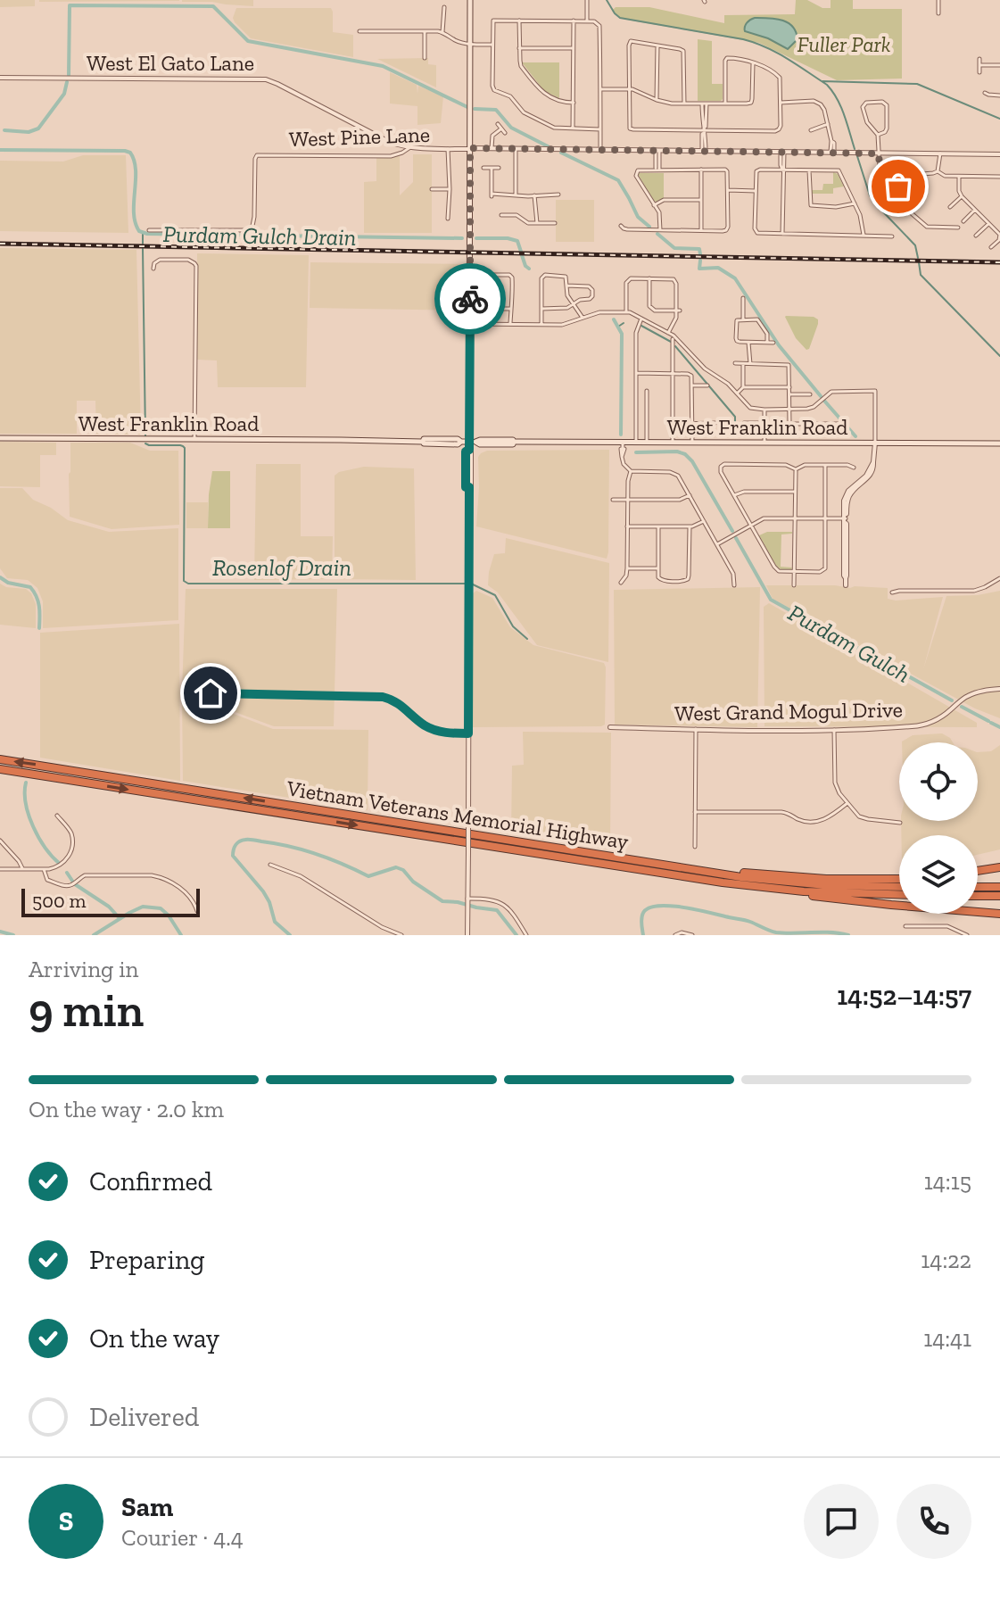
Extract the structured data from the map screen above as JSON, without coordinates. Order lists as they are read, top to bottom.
{
  "streets": {
    "highway": ["Vietnam Veterans Memorial Highway"],
    "main road": ["West Franklin Road"],
    "street": ["West El Gato Lane", "West Pine Lane", "West Grand Mogul Drive"]
  },
  "crossings": [
    ["West El Gato Lane", "West Pine Lane"]
  ],
  "water": ["Purdam Gulch Drain", "Rosenlof Drain", "Purdam Gulch"],
  "parks": ["Fuller Park"],
  "scale_bar": "500 m",
  "page": {
    "scale": "500 m",
    "heading": ["9 min", "Arriving in", "14:52–14:57"],
    "panel": ["Sam", "Courier · 4.4"],
    "bar": "On the way · 2.0 km",
    "list": [
      ["Confirmed", "14:15"],
      ["Preparing", "14:22"],
      ["On the way", "14:41"],
      "Delivered"
    ],
    "round": "S"
  }
}
